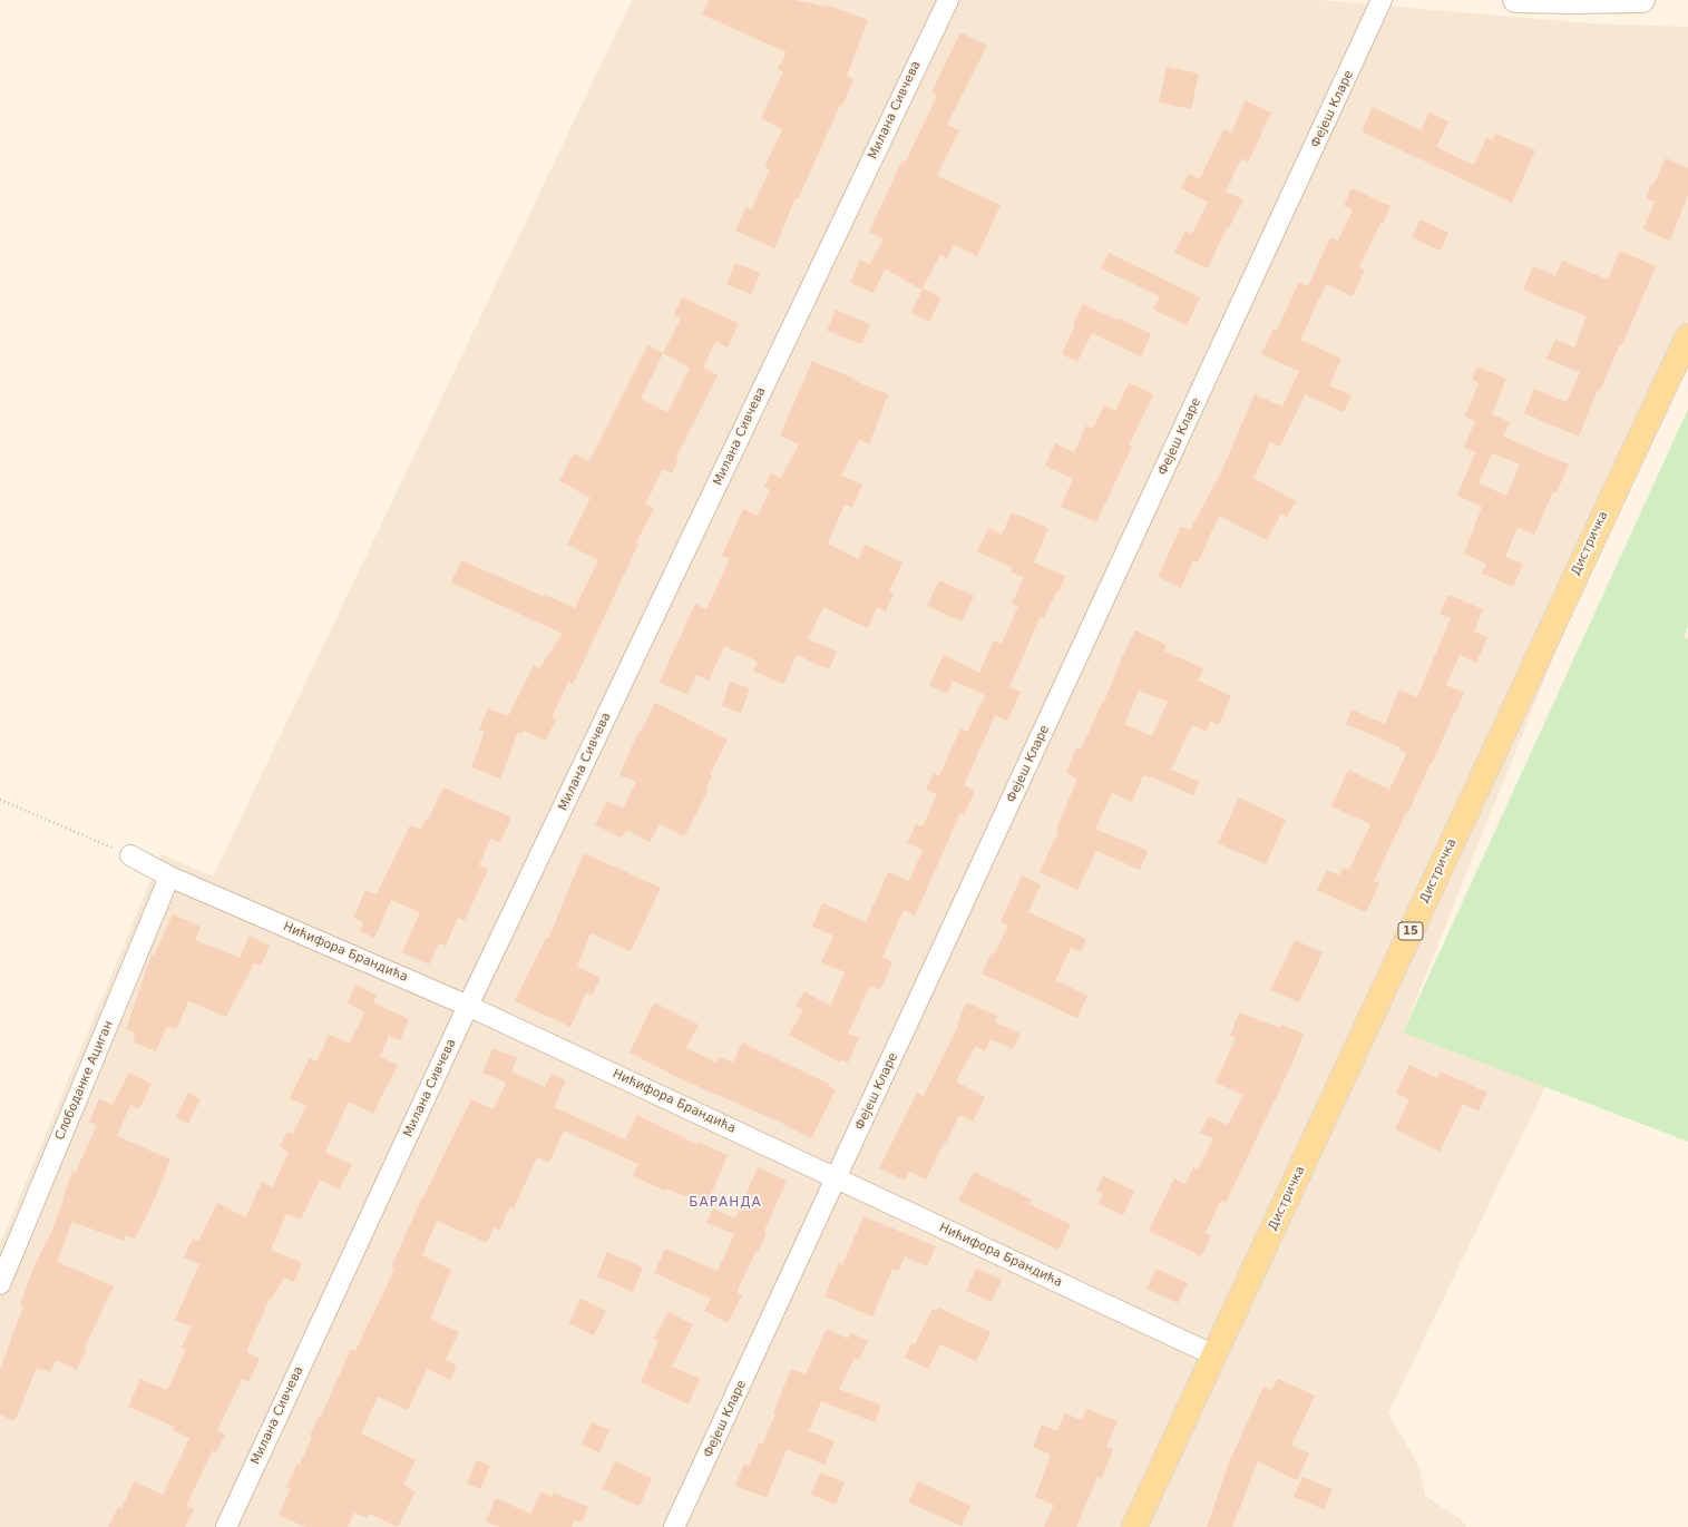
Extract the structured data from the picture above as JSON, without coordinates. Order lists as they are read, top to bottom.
{
  "streets": {
    "main road": ["Дистричка", "15"],
    "street": [
      "Фејеш Кларе",
      "Милана Сивчева",
      "Нићифора Брандића",
      "Слободанке Ациган"
    ]
  },
  "crossings": [
    ["Фејеш Кларе", "Нићифора Брандића"],
    ["Милана Сивчева", "Нићифора Брандића"],
    ["Дистричка", "Нићифора Брандића"],
    ["Нићифора Брандића", "Слободанке Ациган"]
  ],
  "districts": ["БАРАНДА"]
}
